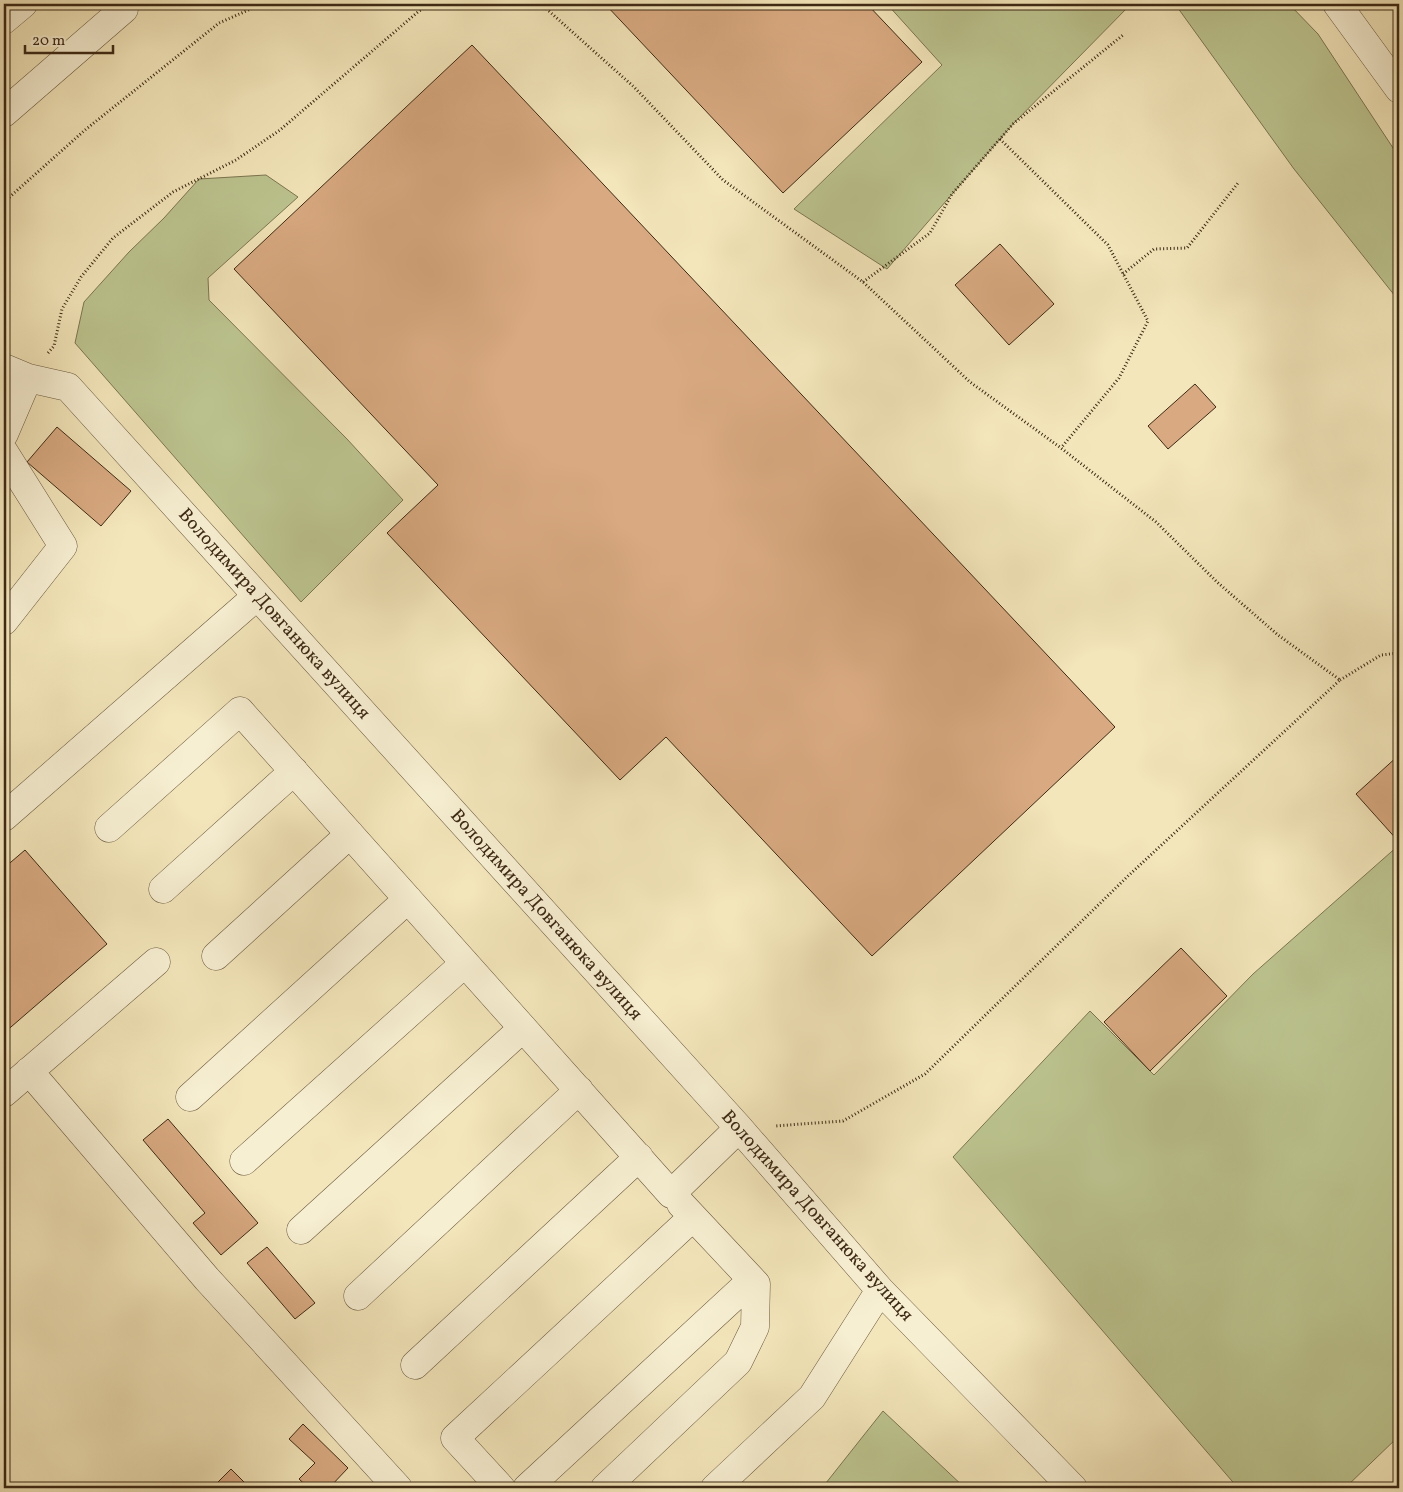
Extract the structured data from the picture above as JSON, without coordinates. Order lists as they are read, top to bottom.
{
  "streets": {
    "street": ["Володимира Довганюка вулиця"]
  },
  "scale_bar": "20 m"
}
